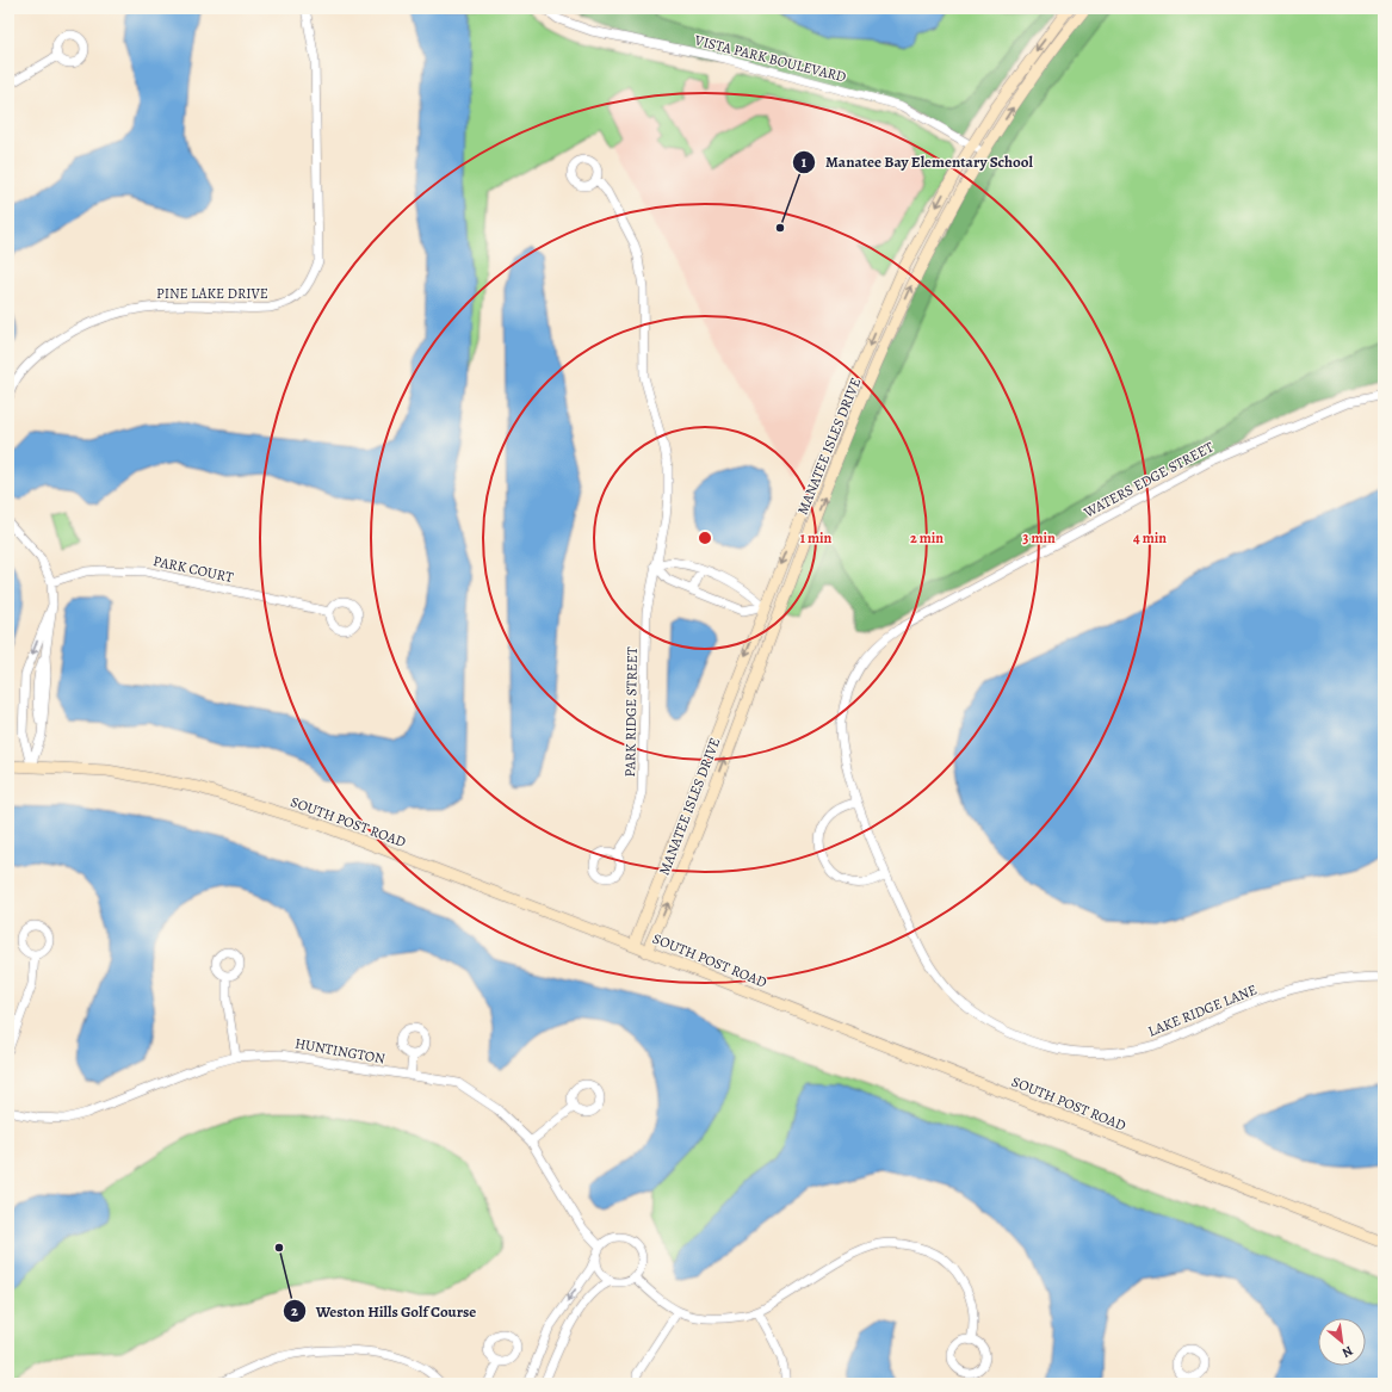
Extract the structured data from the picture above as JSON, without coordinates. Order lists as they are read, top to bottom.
{
  "streets": {
    "street": [
      "VISTA PARK BOULEVARD",
      "PINE LAKE DRIVE",
      "MANATEE ISLES DRIVE",
      "WATERS EDGE STREET",
      "PARK COURT",
      "PARK RIDGE STREET",
      "SOUTH POST ROAD",
      "LAKE RIDGE LANE",
      "HUNTINGTON"
    ]
  },
  "crossings": [
    ["VISTA PARK BOULEVARD", "MANATEE ISLES DRIVE"],
    ["MANATEE ISLES DRIVE", "SOUTH POST ROAD"],
    ["WATERS EDGE STREET", "LAKE RIDGE LANE"]
  ],
  "places": ["Manatee Bay Elementary School", "Weston Hills Golf Course"],
  "north": "bottom right",
  "rings": [
    "1 min",
    "2 min",
    "3 min",
    "4 min"
  ]
}
